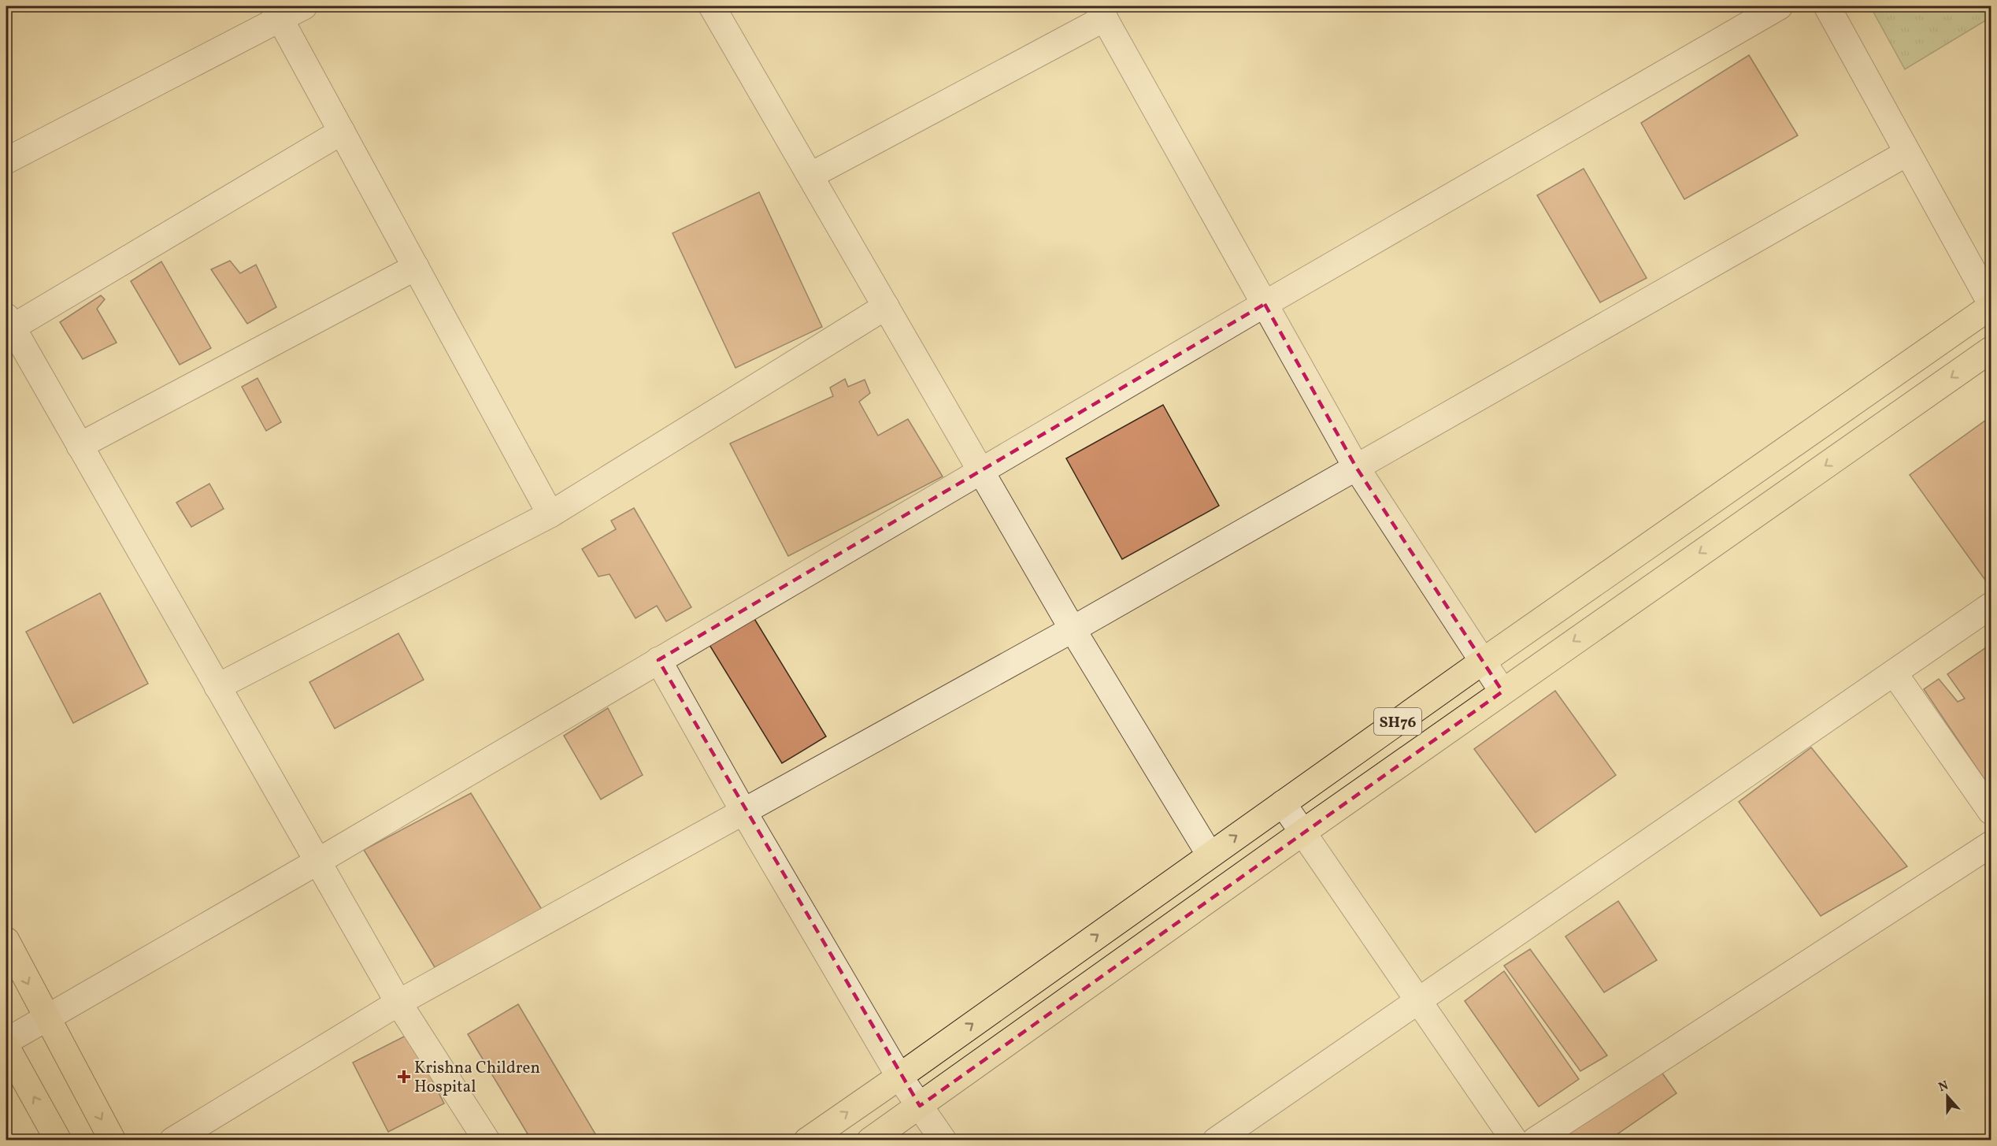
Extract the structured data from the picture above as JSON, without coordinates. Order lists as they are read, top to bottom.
{
  "streets": {
    "main road": ["SH76"]
  },
  "places": {
    "health": ["Krishna Children Hospital"]
  },
  "north": "top"
}
